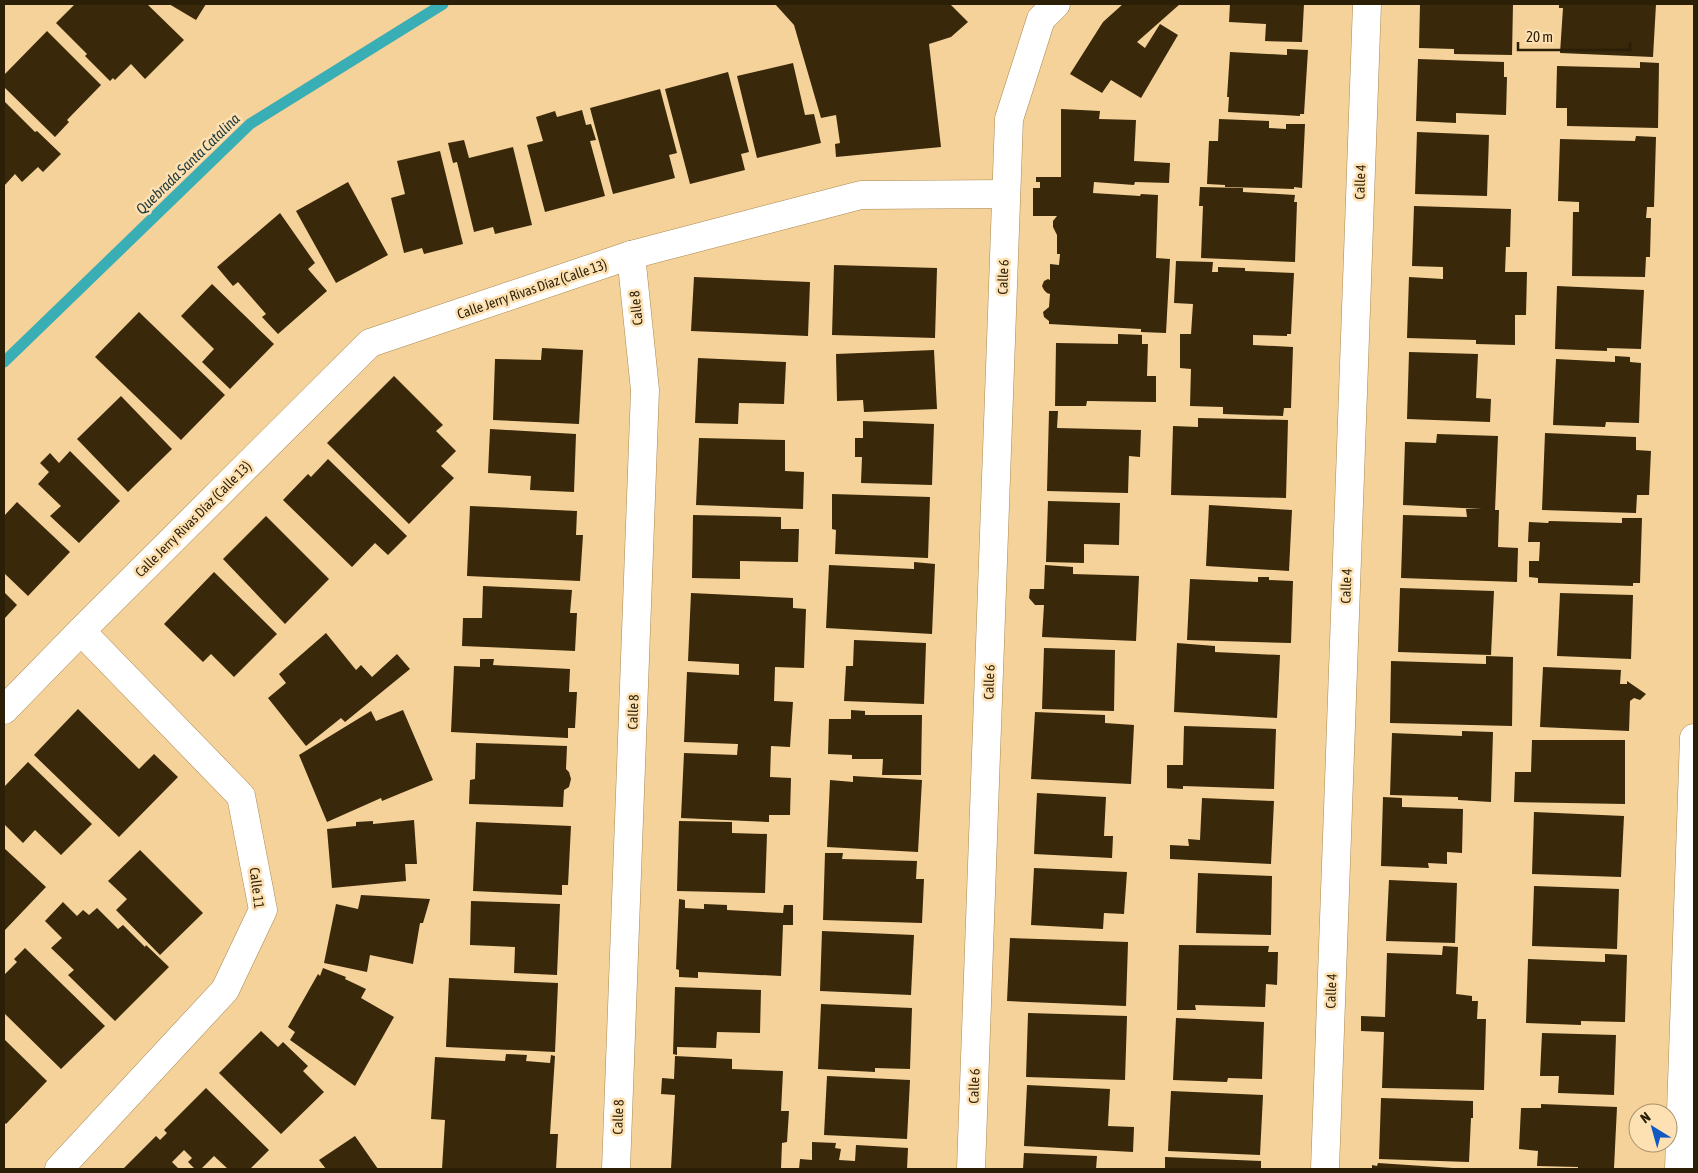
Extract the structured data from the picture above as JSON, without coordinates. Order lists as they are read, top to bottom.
{
  "streets": {
    "street": [
      "Calle 4",
      "Calle 6",
      "Calle Jerry Rivas Díaz (Calle 13)",
      "Calle 8",
      "Calle 11"
    ]
  },
  "crossings": [
    ["Calle 6", "Calle Jerry Rivas Díaz (Calle 13)"],
    ["Calle Jerry Rivas Díaz (Calle 13)", "Calle 8"],
    ["Calle Jerry Rivas Díaz (Calle 13)", "Calle 11"]
  ],
  "water": ["Quebrada Santa Catalina"],
  "scale_bar": "20 m",
  "north": "top left"
}
